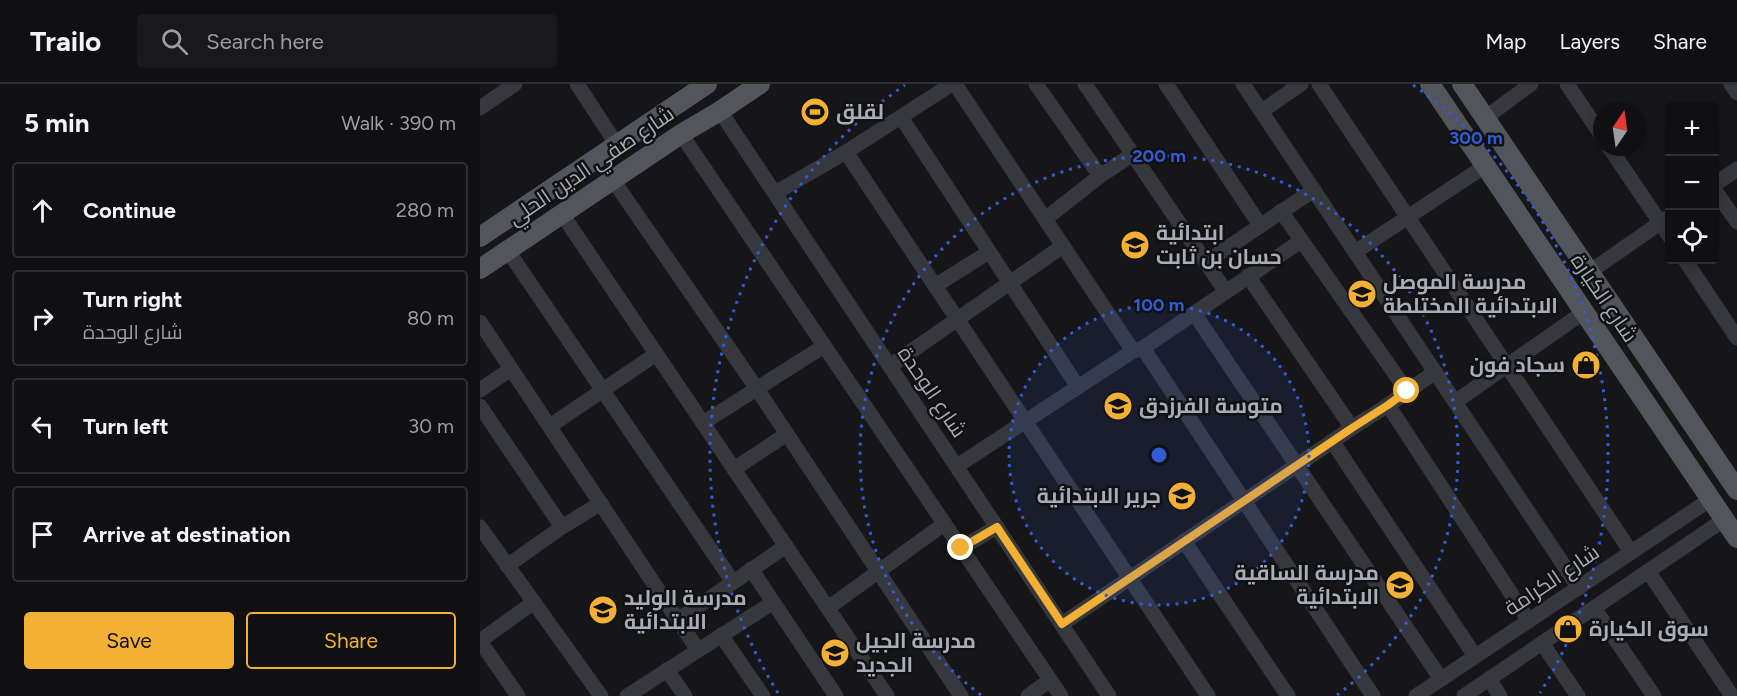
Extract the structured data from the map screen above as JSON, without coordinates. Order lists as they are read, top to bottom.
{
  "streets": {
    "main road": ["شارع صفي الدين الحلي", "شارع الكيارة"],
    "street": ["شارع الوحدة", "شارع الكرامة"]
  },
  "crossings": [
    ["شارع صفي الدين الحلي", "شارع الوحدة"],
    ["شارع الكيارة", "شارع الكرامة"]
  ],
  "places": {
    "sports": ["لقلق"],
    "school or university": [
      "ابتدائية حسان بن ثابت",
      "مدرسة الموصل الابتدائية المختلطة",
      "متوسة الفرزدق",
      "جرير الابتدائية",
      "مدرسة الساقية الابتدائية",
      "مدرسة الوليد الابتدائية",
      "مدرسة الجيل الجديد"
    ],
    "shop": ["سجاد فون", "سوق الكيارة"]
  },
  "north": "top",
  "page": {
    "header": "Trailo",
    "search": "Search here",
    "nav": ["Map", "Layers", "Share"],
    "heading": ["5 min", "Walk · 390 m"],
    "map_buttons": ["+", "−"],
    "list": [
      ["Continue", "280 m"],
      ["Turn right", "شارع الوحدة", "80 m"],
      ["Turn left", "30 m"],
      "Arrive at destination"
    ],
    "buttons": ["Save", "Share"]
  },
  "rings": ["300 m", "200 m", "100 m"]
}
